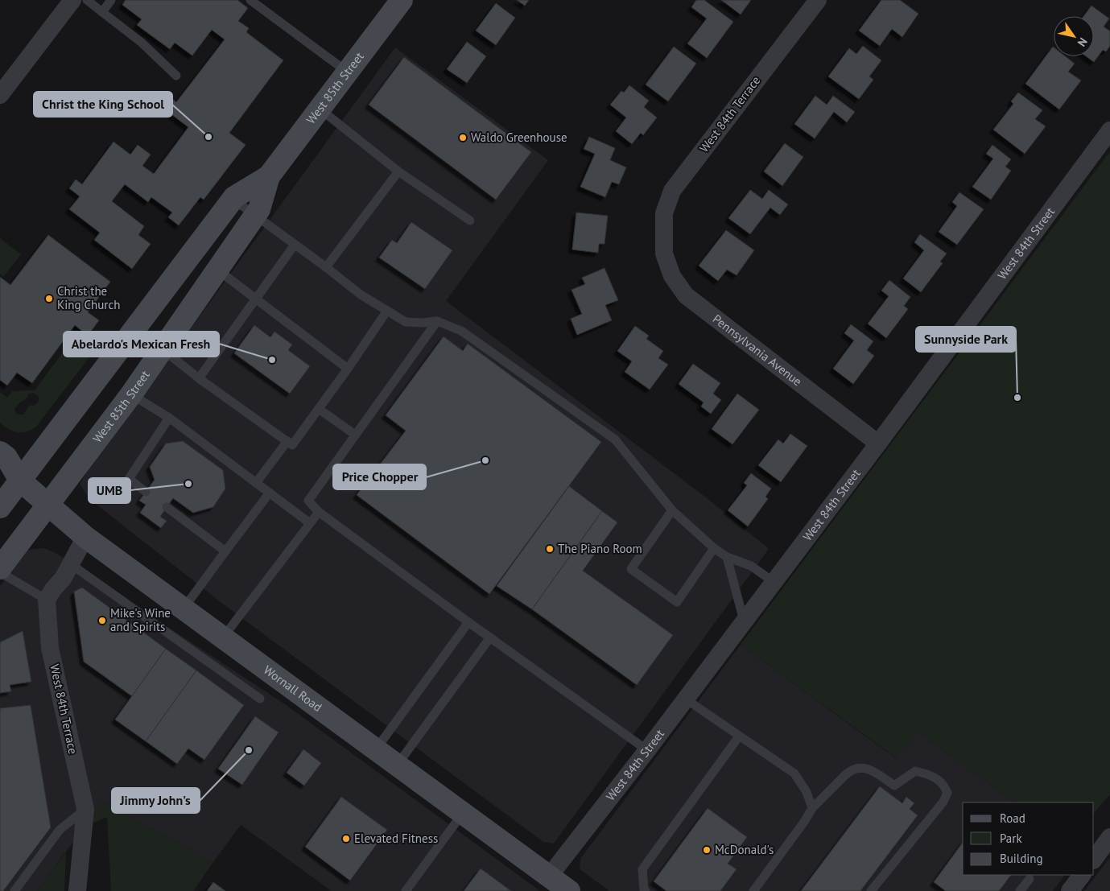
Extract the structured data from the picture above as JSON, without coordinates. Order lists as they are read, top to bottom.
{
  "streets": {
    "main road": ["West 85th Street", "Wornall Road"],
    "street": ["West 84th Terrace", "West 84th Street", "Pennsylvania Avenue"]
  },
  "crossings": [
    ["West 85th Street", "Wornall Road"],
    ["West 84th Terrace", "Pennsylvania Avenue"],
    ["West 84th Street", "Pennsylvania Avenue"],
    ["West 84th Street", "Wornall Road"]
  ],
  "places": [
    "Christ the King School",
    "Waldo Greenhouse",
    "Christ the King Church",
    "Abelardo's Mexican Fresh",
    "Sunnyside Park",
    "Price Chopper",
    "UMB",
    "The Piano Room",
    "Mike's Wine and Spirits",
    "Jimmy John's",
    "Elevated Fitness",
    "McDonald's"
  ],
  "legend": ["Road", "Park", "Building"],
  "north": "bottom right"
}
